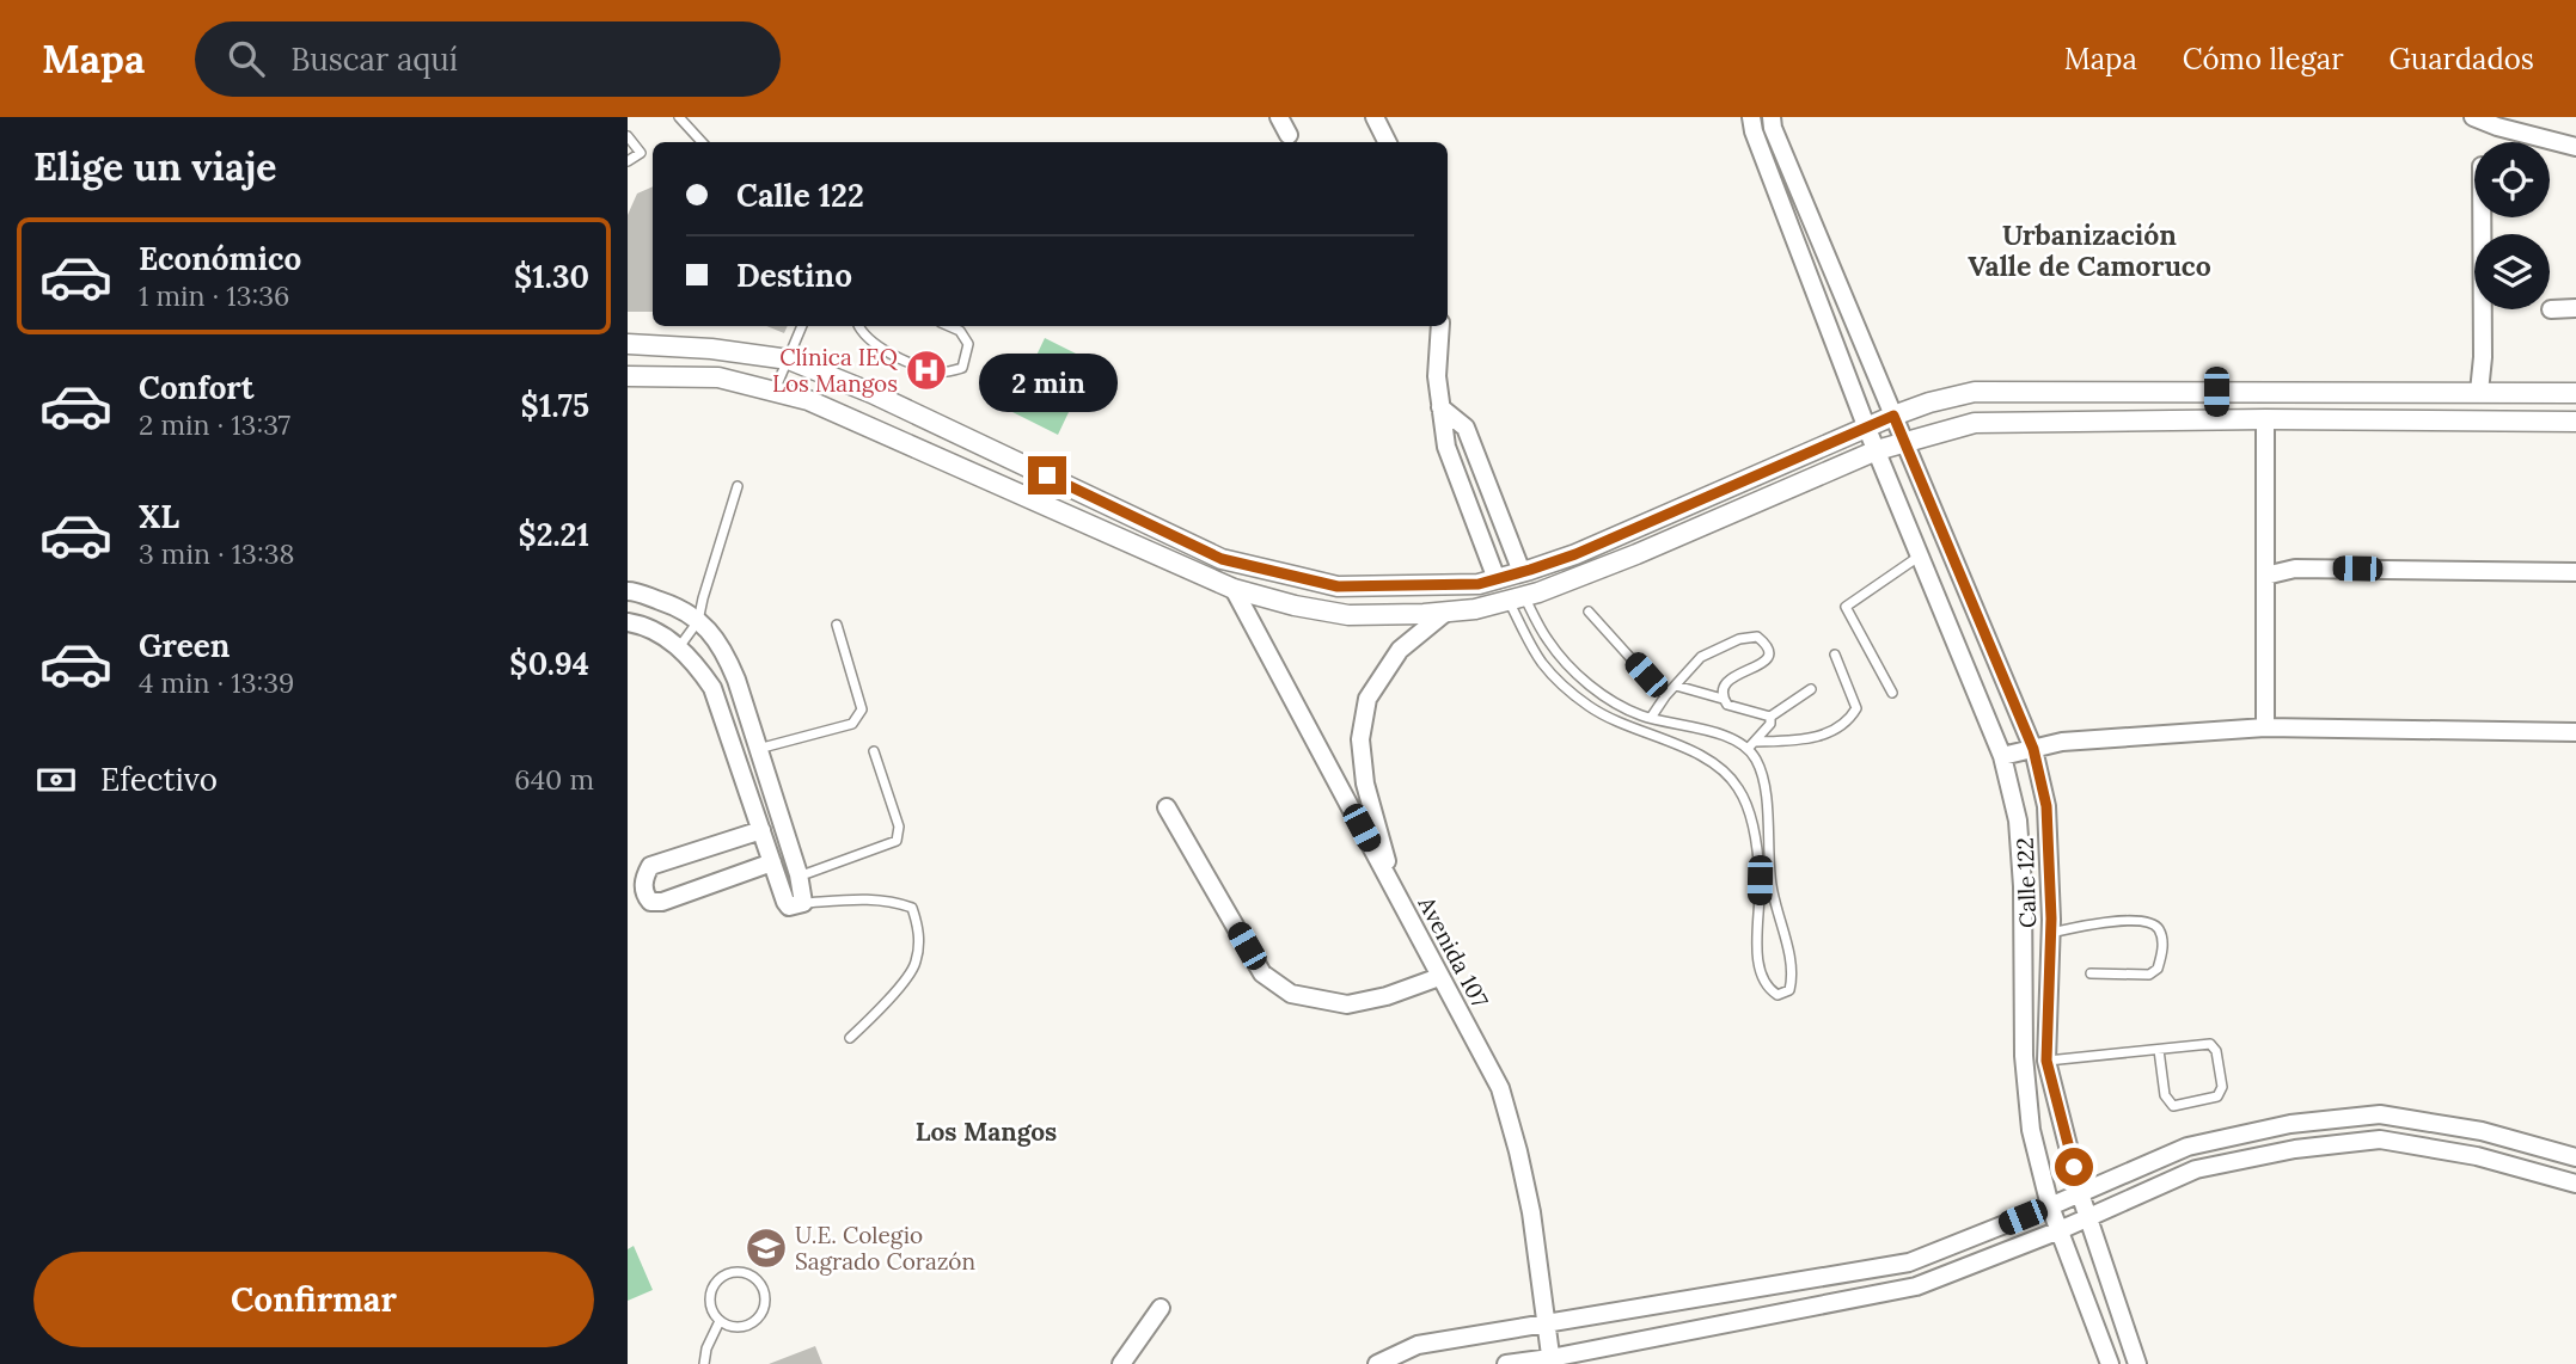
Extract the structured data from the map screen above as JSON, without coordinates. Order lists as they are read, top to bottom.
{
  "streets": {
    "street": ["Calle 122", "Avenida 107"]
  },
  "districts": ["Urbanización Valle de Camoruco", "Los Mangos"],
  "places": {
    "hospital": ["Clínica IEQ Los Mangos"],
    "school or university": ["U.E. Colegio Sagrado Corazón"]
  },
  "page": {
    "header": "Mapa",
    "search": "Buscar aquí",
    "nav": ["Mapa", "Cómo llegar", "Guardados"],
    "heading": "Elige un viaje",
    "banner": ["Calle 122", "Destino"],
    "list": [
      {
        "name": "Económico",
        "note": "1 min · 13:36",
        "value": "$1.30"
      },
      {
        "name": "Confort",
        "note": "2 min · 13:37",
        "value": "$1.75"
      },
      {
        "name": "XL",
        "note": "3 min · 13:38",
        "value": "$2.21"
      },
      {
        "name": "Green",
        "note": "4 min · 13:39",
        "value": "$0.94"
      }
    ],
    "bubble": "2 min",
    "pay": ["Efectivo", "640 m"],
    "buttons": "Confirmar"
  }
}
